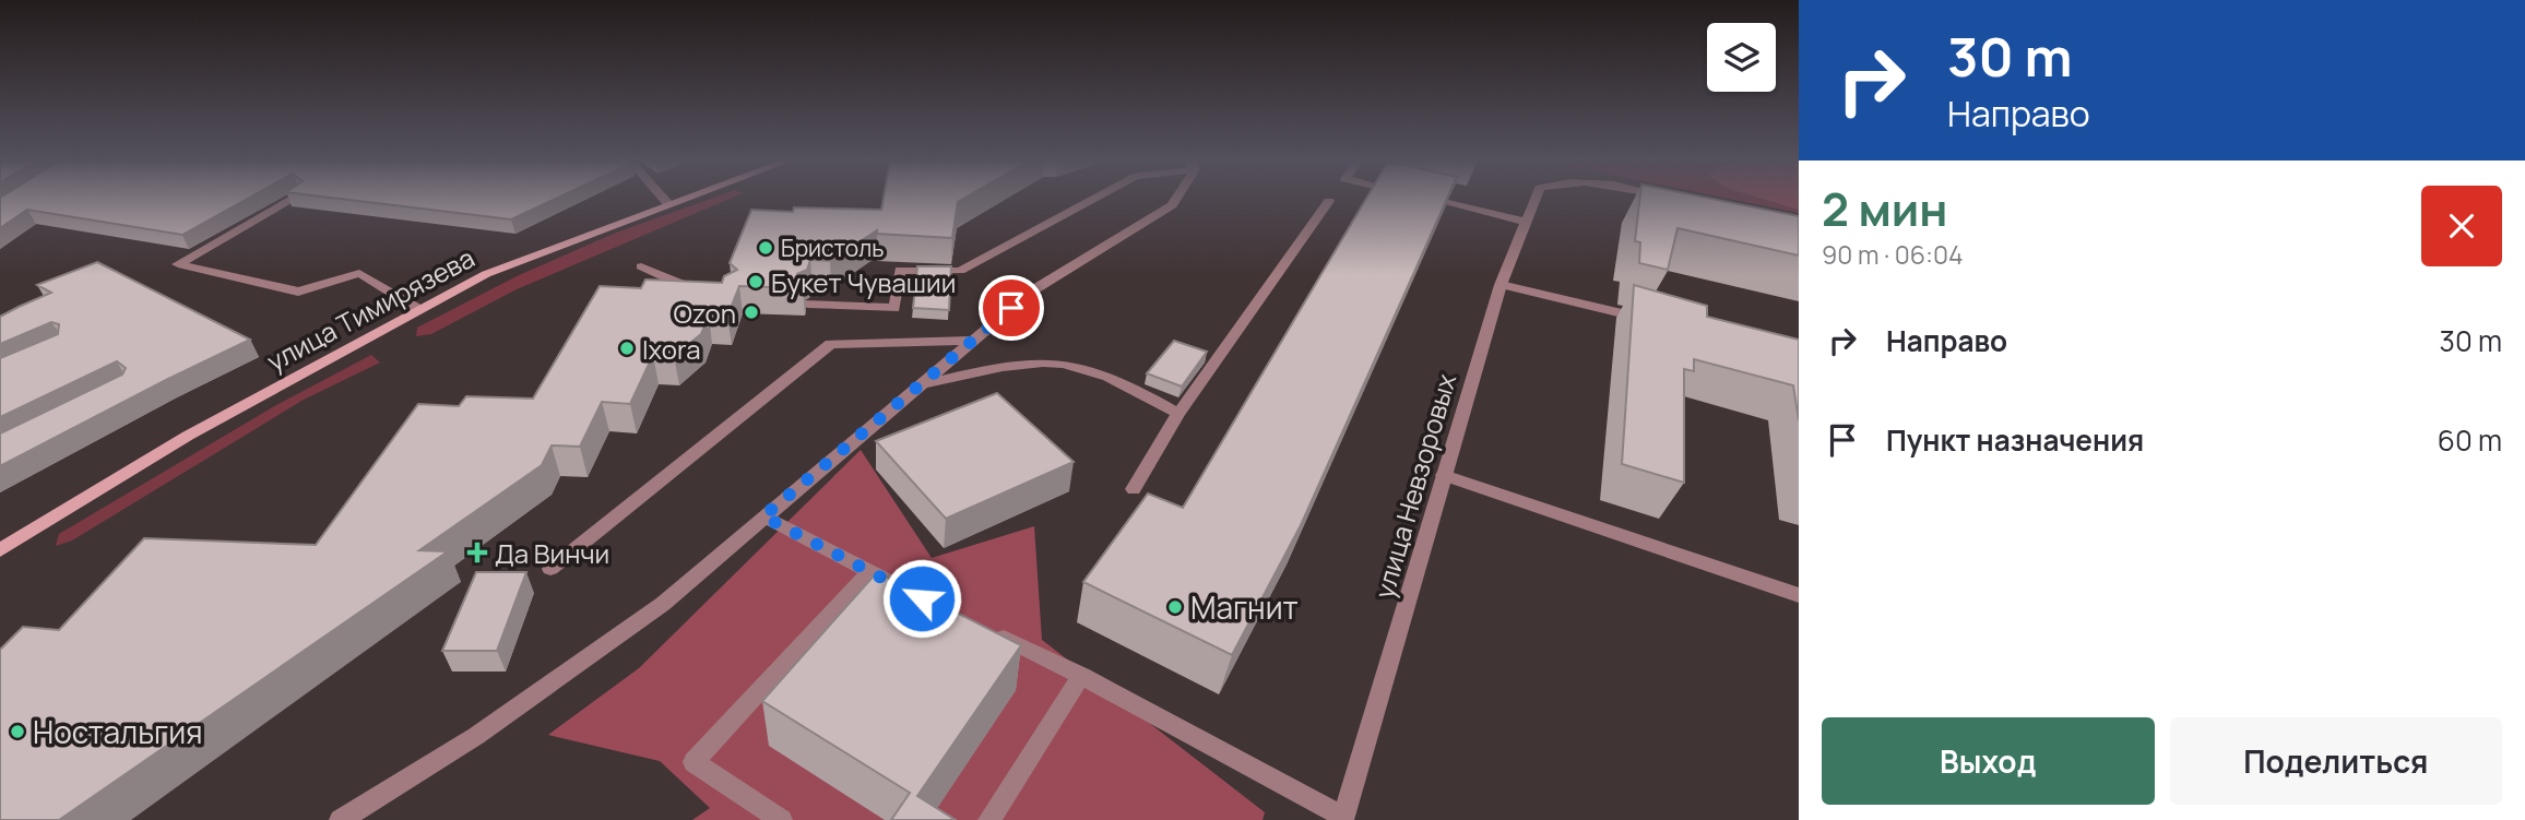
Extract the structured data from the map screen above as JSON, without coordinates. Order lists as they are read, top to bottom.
{
  "streets": {
    "street": ["улица Тимирязева", "улица Невзоровых"]
  },
  "places": {
    "other": [
      "Бристоль",
      "Букет Чувашии",
      "Ozon",
      "Ixora",
      "Магнит",
      "Ностальгия"
    ],
    "health": ["Да Винчи"]
  },
  "page": {
    "turn": ["30 m", "Направо"],
    "heading": ["2 мин", "90 m · 06:04"],
    "list": [
      {
        "name": "Направо",
        "value": "30 m"
      },
      {
        "name": "Пункт назначения",
        "value": "60 m"
      }
    ],
    "buttons": ["Выход", "Поделиться"]
  }
}
